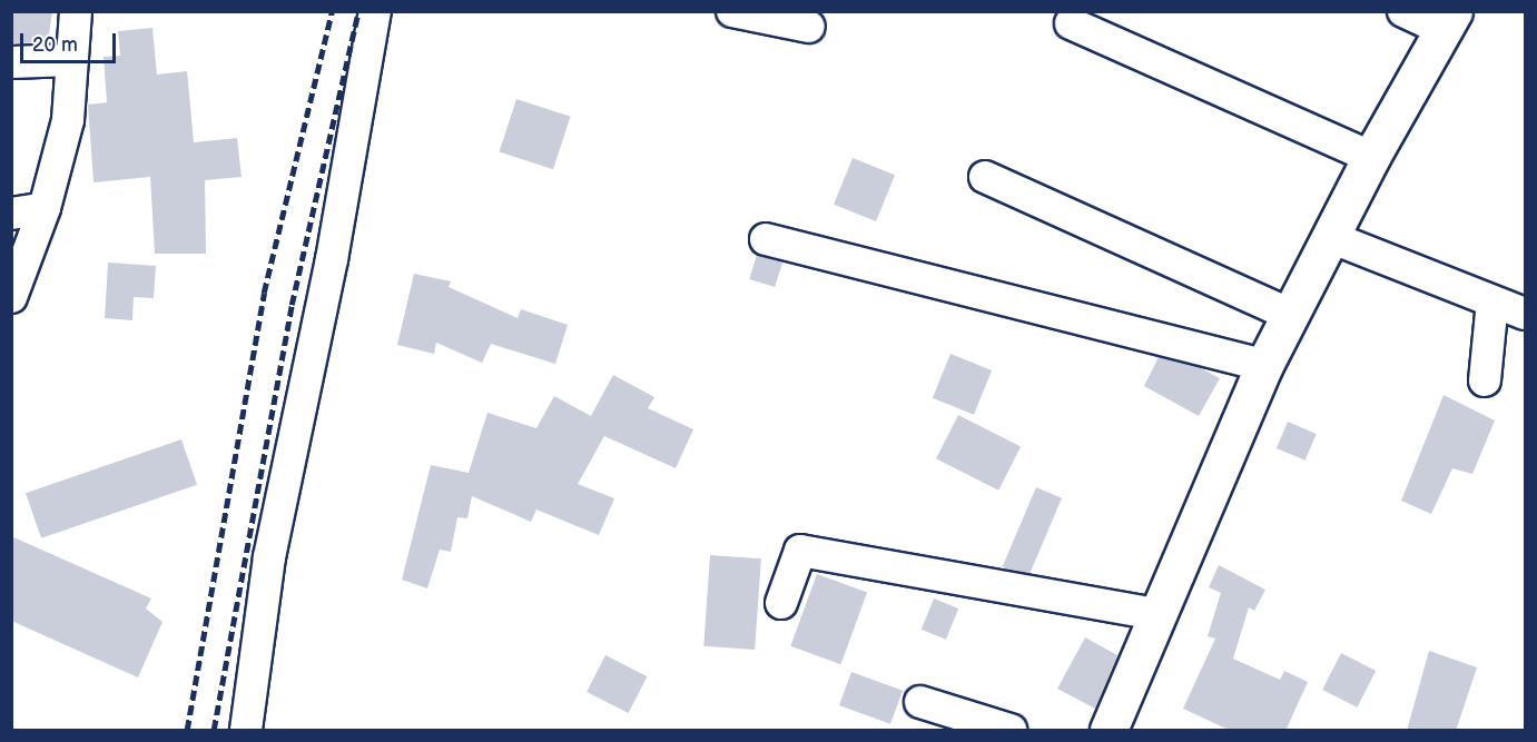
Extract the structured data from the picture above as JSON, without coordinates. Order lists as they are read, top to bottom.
{
  "scale_bar": "20 m"
}
